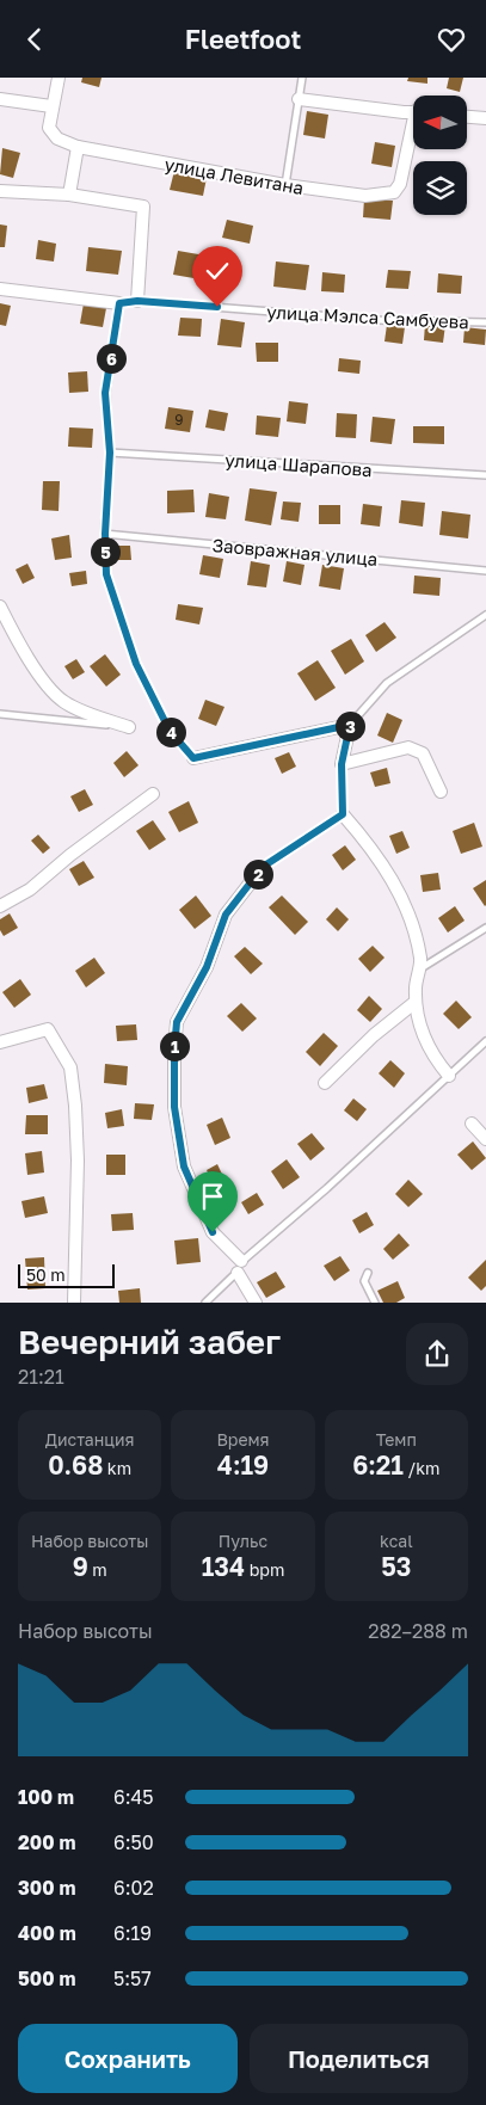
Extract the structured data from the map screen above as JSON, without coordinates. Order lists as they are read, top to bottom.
{
  "streets": {
    "street": ["улица Левитана", "улица Мэлса Самбуева"],
    "lane": ["улица Шарапова", "Заовражная улица"]
  },
  "house_numbers": ["9"],
  "scale_bar": "50 m",
  "north": "left",
  "page": {
    "header": "Fleetfoot",
    "pins": [
      "6",
      "5",
      "3",
      "4",
      "2",
      "1"
    ],
    "scale": "50 m",
    "heading": ["Вечерний забег", "21:21"],
    "stats": [
      ["Дистанция", "0.68 km"],
      ["Время", "4:19"],
      ["Темп", "6:21 /km"],
      ["Набор высоты", "9 m"],
      ["Пульс", "134 bpm"],
      ["kcal", "53"]
    ],
    "chart": ["Набор высоты", "282–288 m"],
    "list": [
      {
        "name": "100 m",
        "note": "6:45"
      },
      {
        "name": "200 m",
        "note": "6:50"
      },
      {
        "name": "300 m",
        "note": "6:02"
      },
      {
        "name": "400 m",
        "note": "6:19"
      },
      {
        "name": "500 m",
        "note": "5:57"
      }
    ],
    "buttons": ["Сохранить", "Поделиться"]
  }
}
